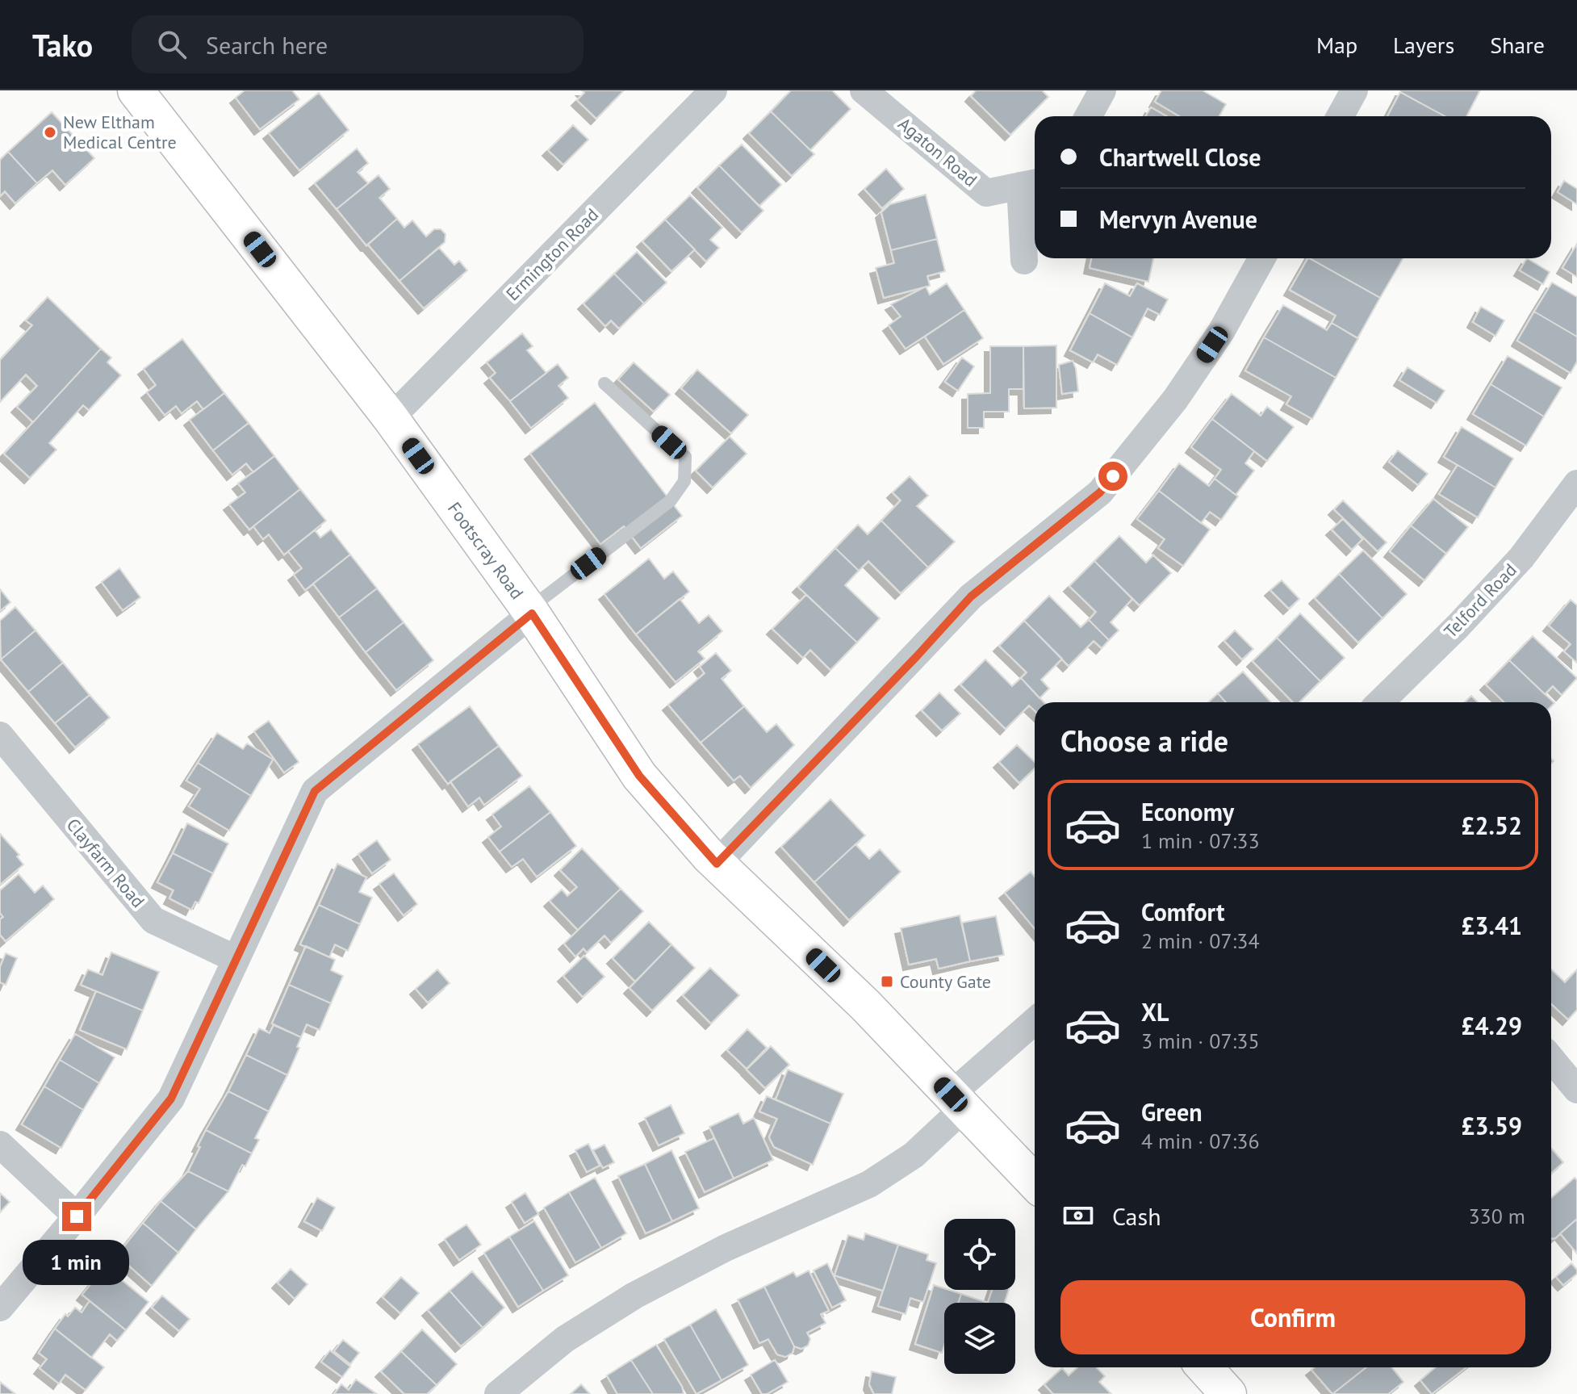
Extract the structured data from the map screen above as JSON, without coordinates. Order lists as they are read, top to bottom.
{
  "streets": {
    "main road": ["Footscray Road"],
    "street": [
      "Agaton Road",
      "Ermington Road",
      "Telford Road",
      "Clayfarm Road"
    ]
  },
  "crossings": [
    ["Ermington Road", "Footscray Road"]
  ],
  "places": {
    "other": ["New Eltham Medical Centre"],
    "transit": ["County Gate"]
  },
  "page": {
    "header": "Tako",
    "search": "Search here",
    "nav": ["Map", "Layers", "Share"],
    "banner": ["Chartwell Close", "Mervyn Avenue"],
    "heading": "Choose a ride",
    "list": [
      {
        "name": "Economy",
        "note": "1 min · 07:33",
        "value": "£2.52"
      },
      {
        "name": "Comfort",
        "note": "2 min · 07:34",
        "value": "£3.41"
      },
      {
        "name": "XL",
        "note": "3 min · 07:35",
        "value": "£4.29"
      },
      {
        "name": "Green",
        "note": "4 min · 07:36",
        "value": "£3.59"
      }
    ],
    "pay": ["Cash", "330 m"],
    "bubble": "1 min",
    "buttons": "Confirm"
  }
}
